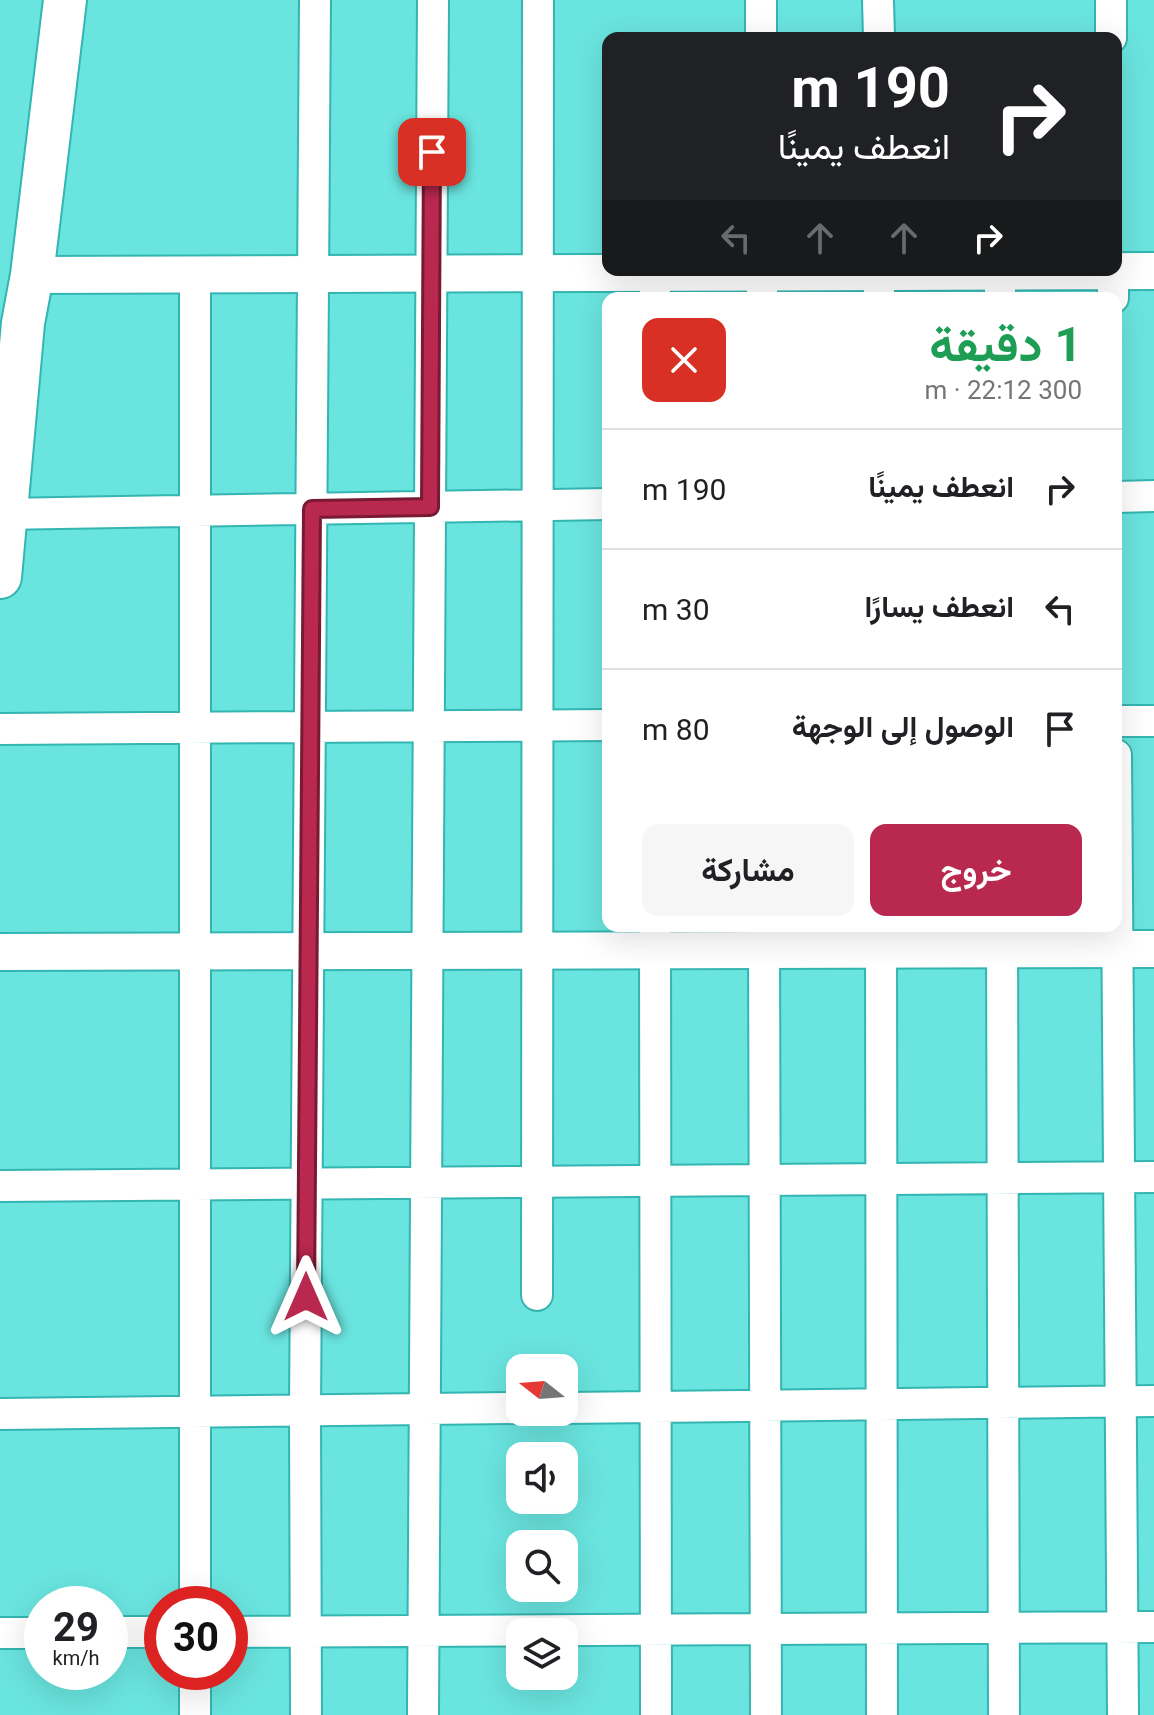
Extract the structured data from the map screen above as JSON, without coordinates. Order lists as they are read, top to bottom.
{
  "north": "left",
  "page": {
    "turn": ["190 m", "انعطف يمينًا"],
    "heading": ["1 دقيقة", "300 m · 22:12"],
    "list": [
      {
        "name": "انعطف يمينًا",
        "value": "190 m"
      },
      {
        "name": "انعطف يسارًا",
        "value": "30 m"
      },
      {
        "name": "الوصول إلى الوجهة",
        "value": "80 m"
      }
    ],
    "buttons": ["خروج", "مشاركة"],
    "speed": "29 km/h",
    "limit": "30"
  }
}
